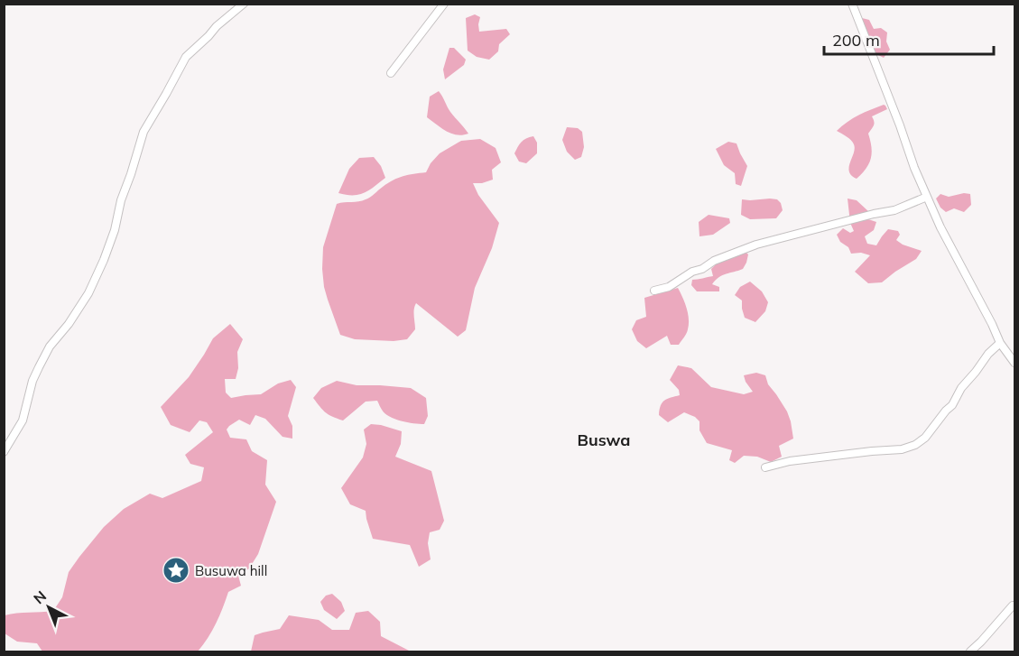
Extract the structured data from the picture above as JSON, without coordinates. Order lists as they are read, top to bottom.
{
  "districts": ["Buswa"],
  "places": {
    "place": ["Busuwa hill"]
  },
  "scale_bar": "200 m",
  "north": "top left"
}
